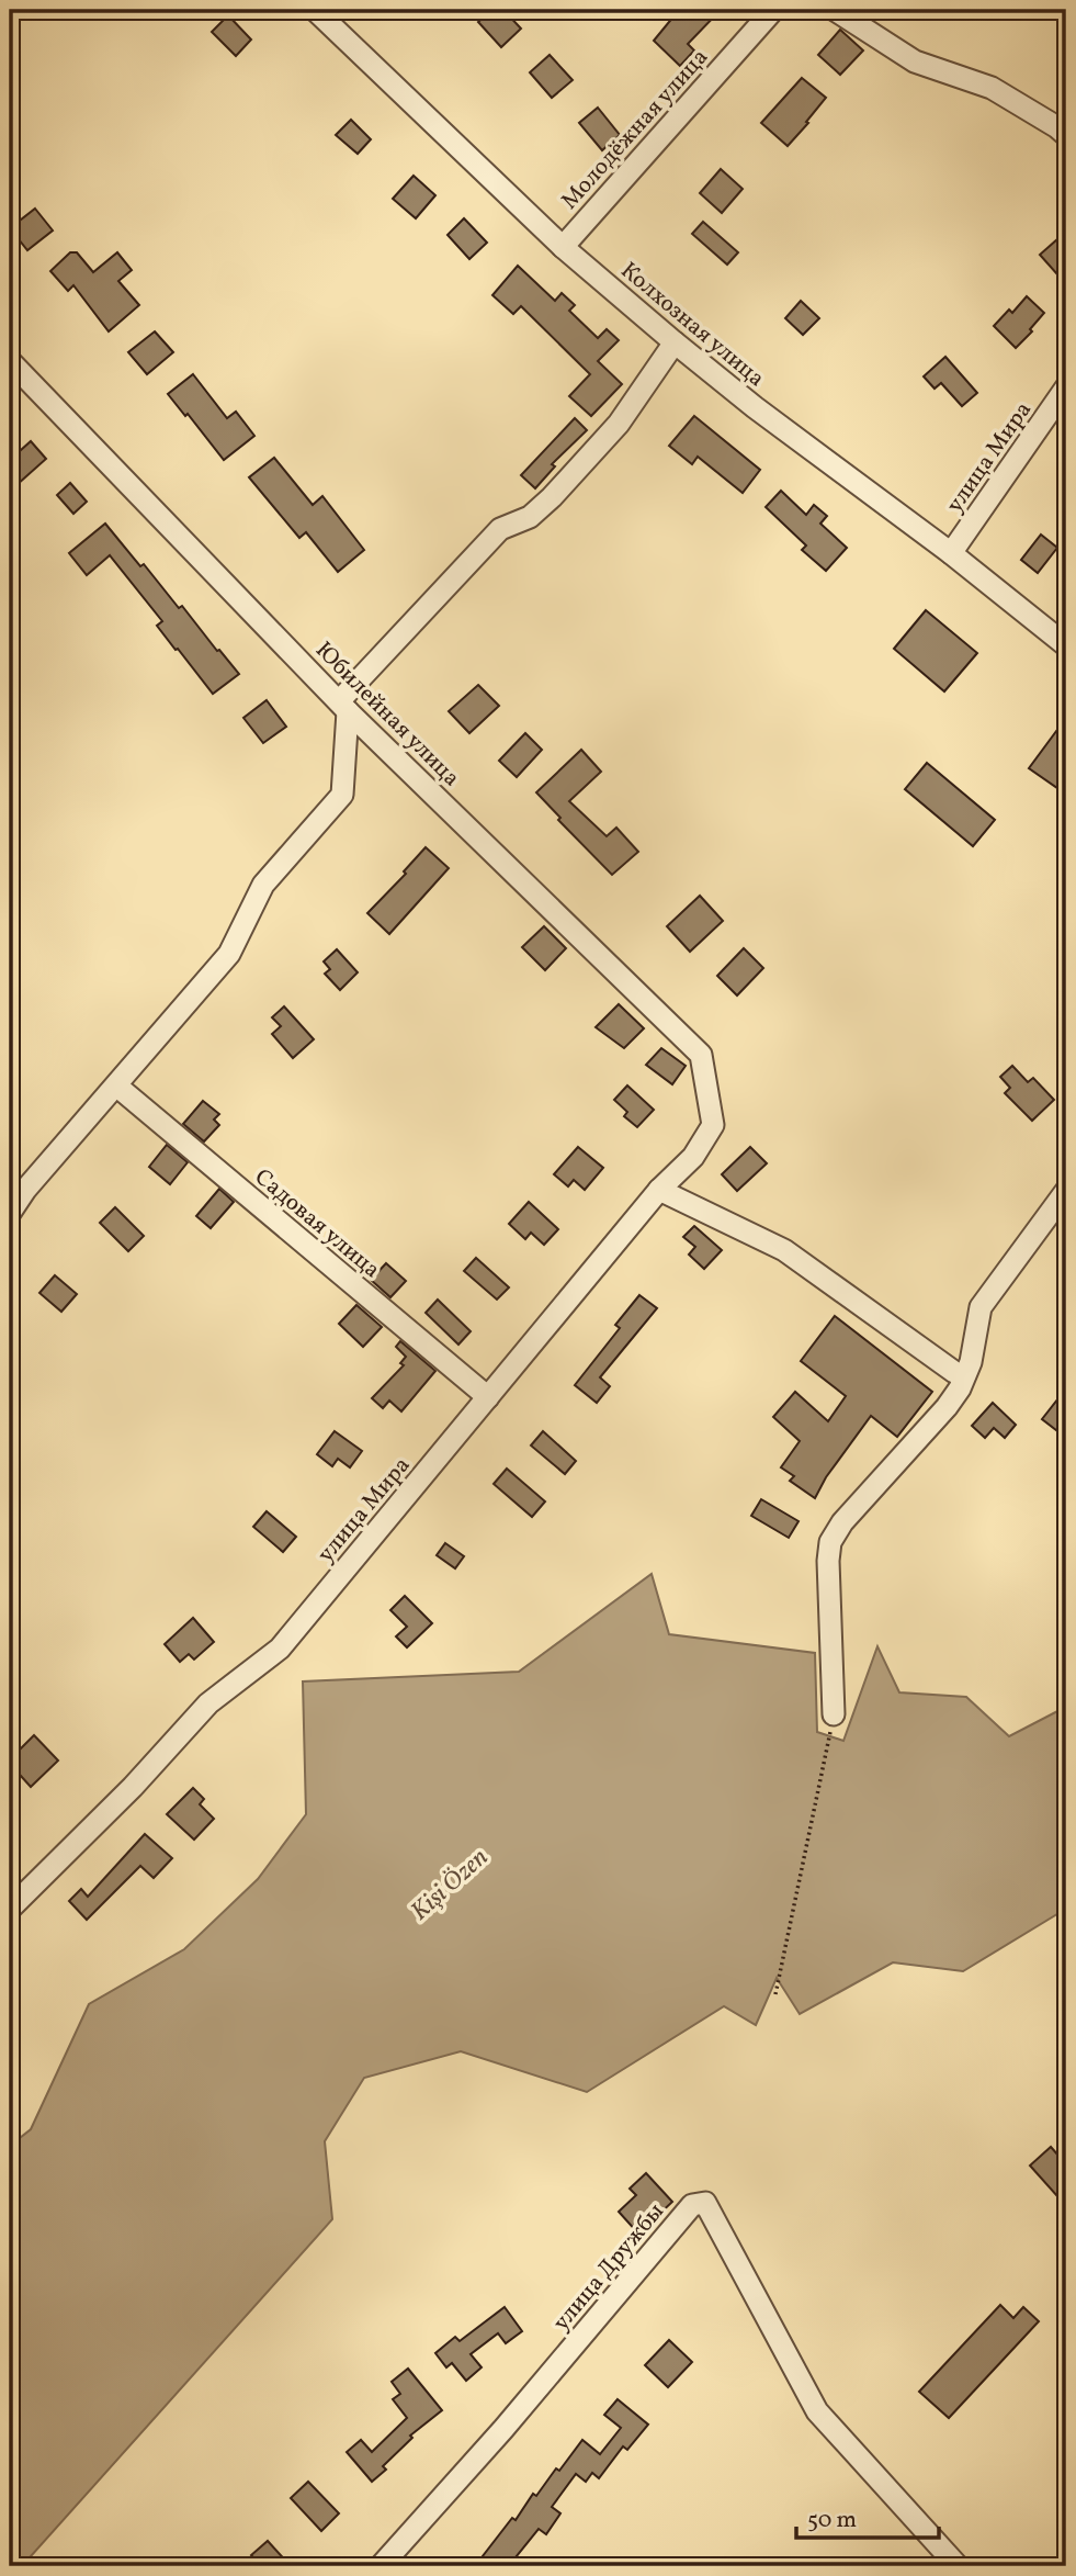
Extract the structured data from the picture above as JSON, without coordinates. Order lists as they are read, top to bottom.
{
  "streets": {
    "street": [
      "Молодёжная улица",
      "Колхозная улица",
      "улица Мира",
      "Юбилейная улица",
      "Садовая улица",
      "улица Дружбы"
    ]
  },
  "crossings": [
    ["Молодёжная улица", "Колхозная улица"],
    ["Колхозная улица", "улица Мира"],
    ["улица Мира", "Юбилейная улица"],
    ["улица Мира", "Садовая улица"]
  ],
  "water": ["Kişi Özen"],
  "scale_bar": "50 m"
}
